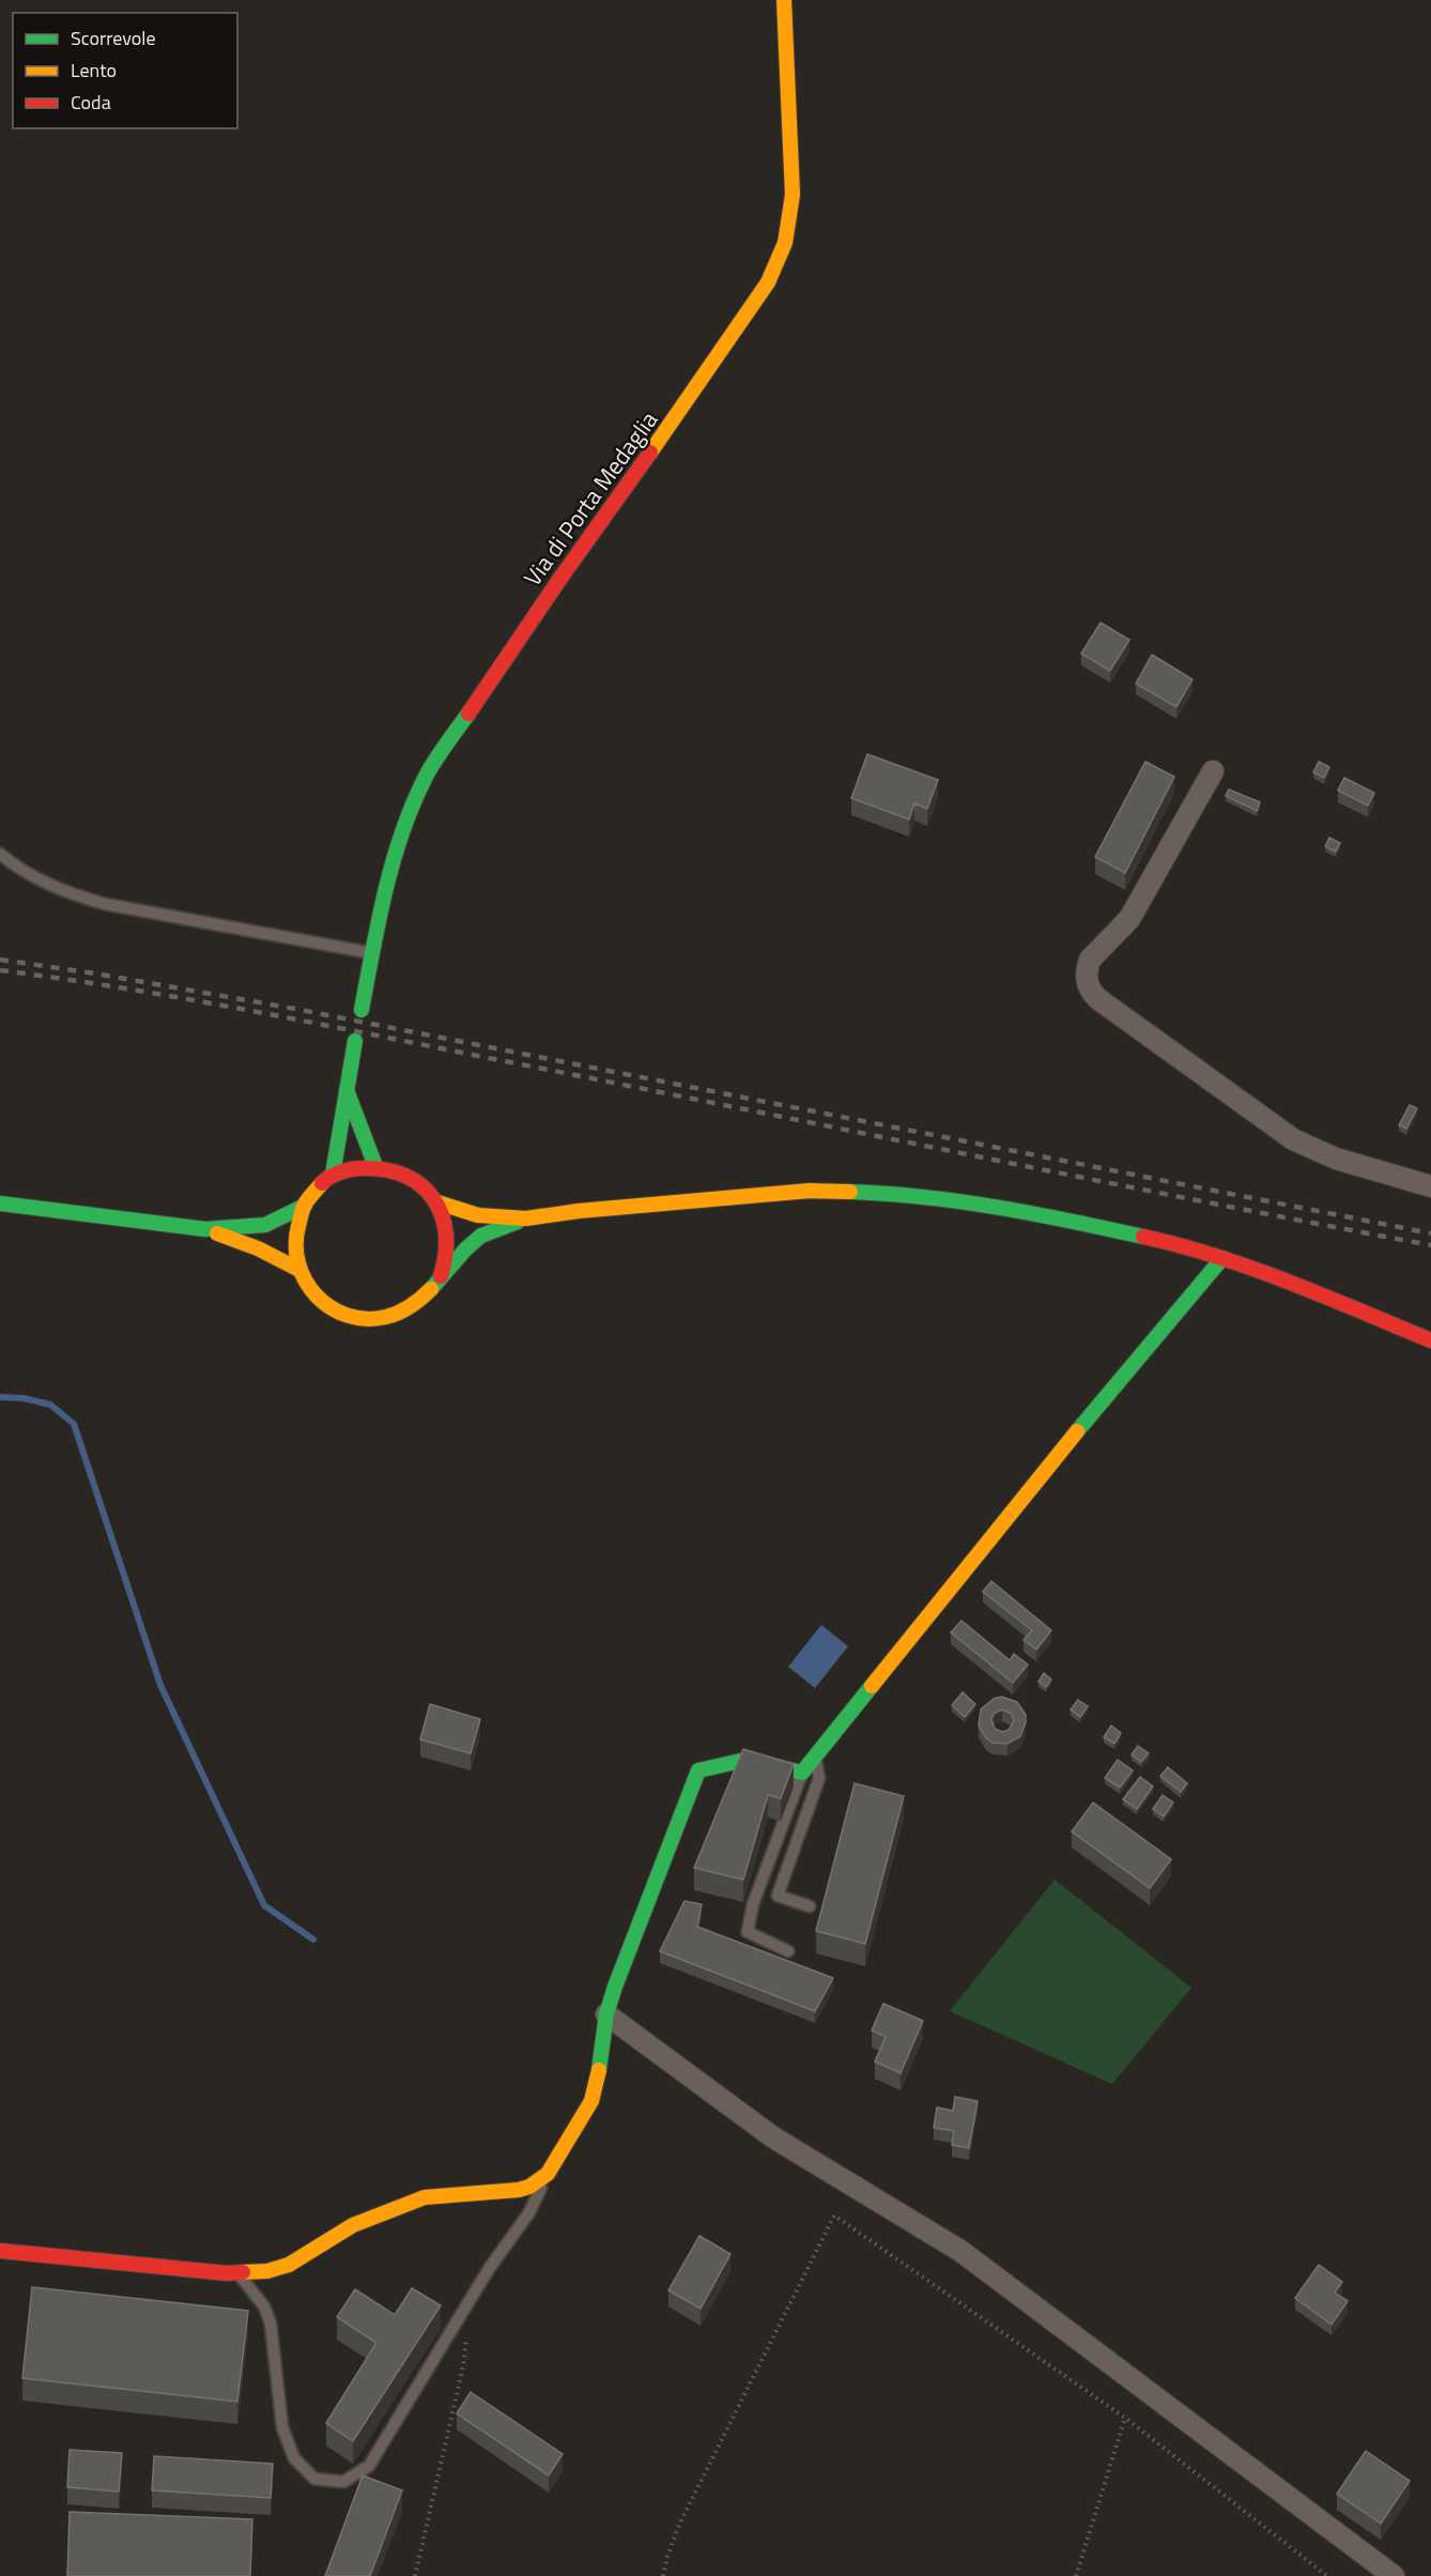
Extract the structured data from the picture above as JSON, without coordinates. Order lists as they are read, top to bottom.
{
  "streets": {
    "street": ["Via di Porta Medaglia"]
  },
  "legend": ["Scorrevole", "Lento", "Coda"]
}
